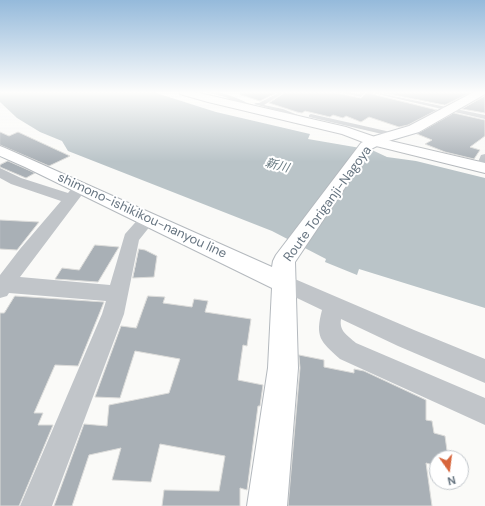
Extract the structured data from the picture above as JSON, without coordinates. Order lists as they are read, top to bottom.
{
  "streets": {
    "main road": ["Route Toriganji-Nagoya", "shimono-ishikikou-nanyou line"]
  },
  "crossings": [
    ["Route Toriganji-Nagoya", "shimono-ishikikou-nanyou line"]
  ],
  "water": ["新川"],
  "north": "bottom"
}
